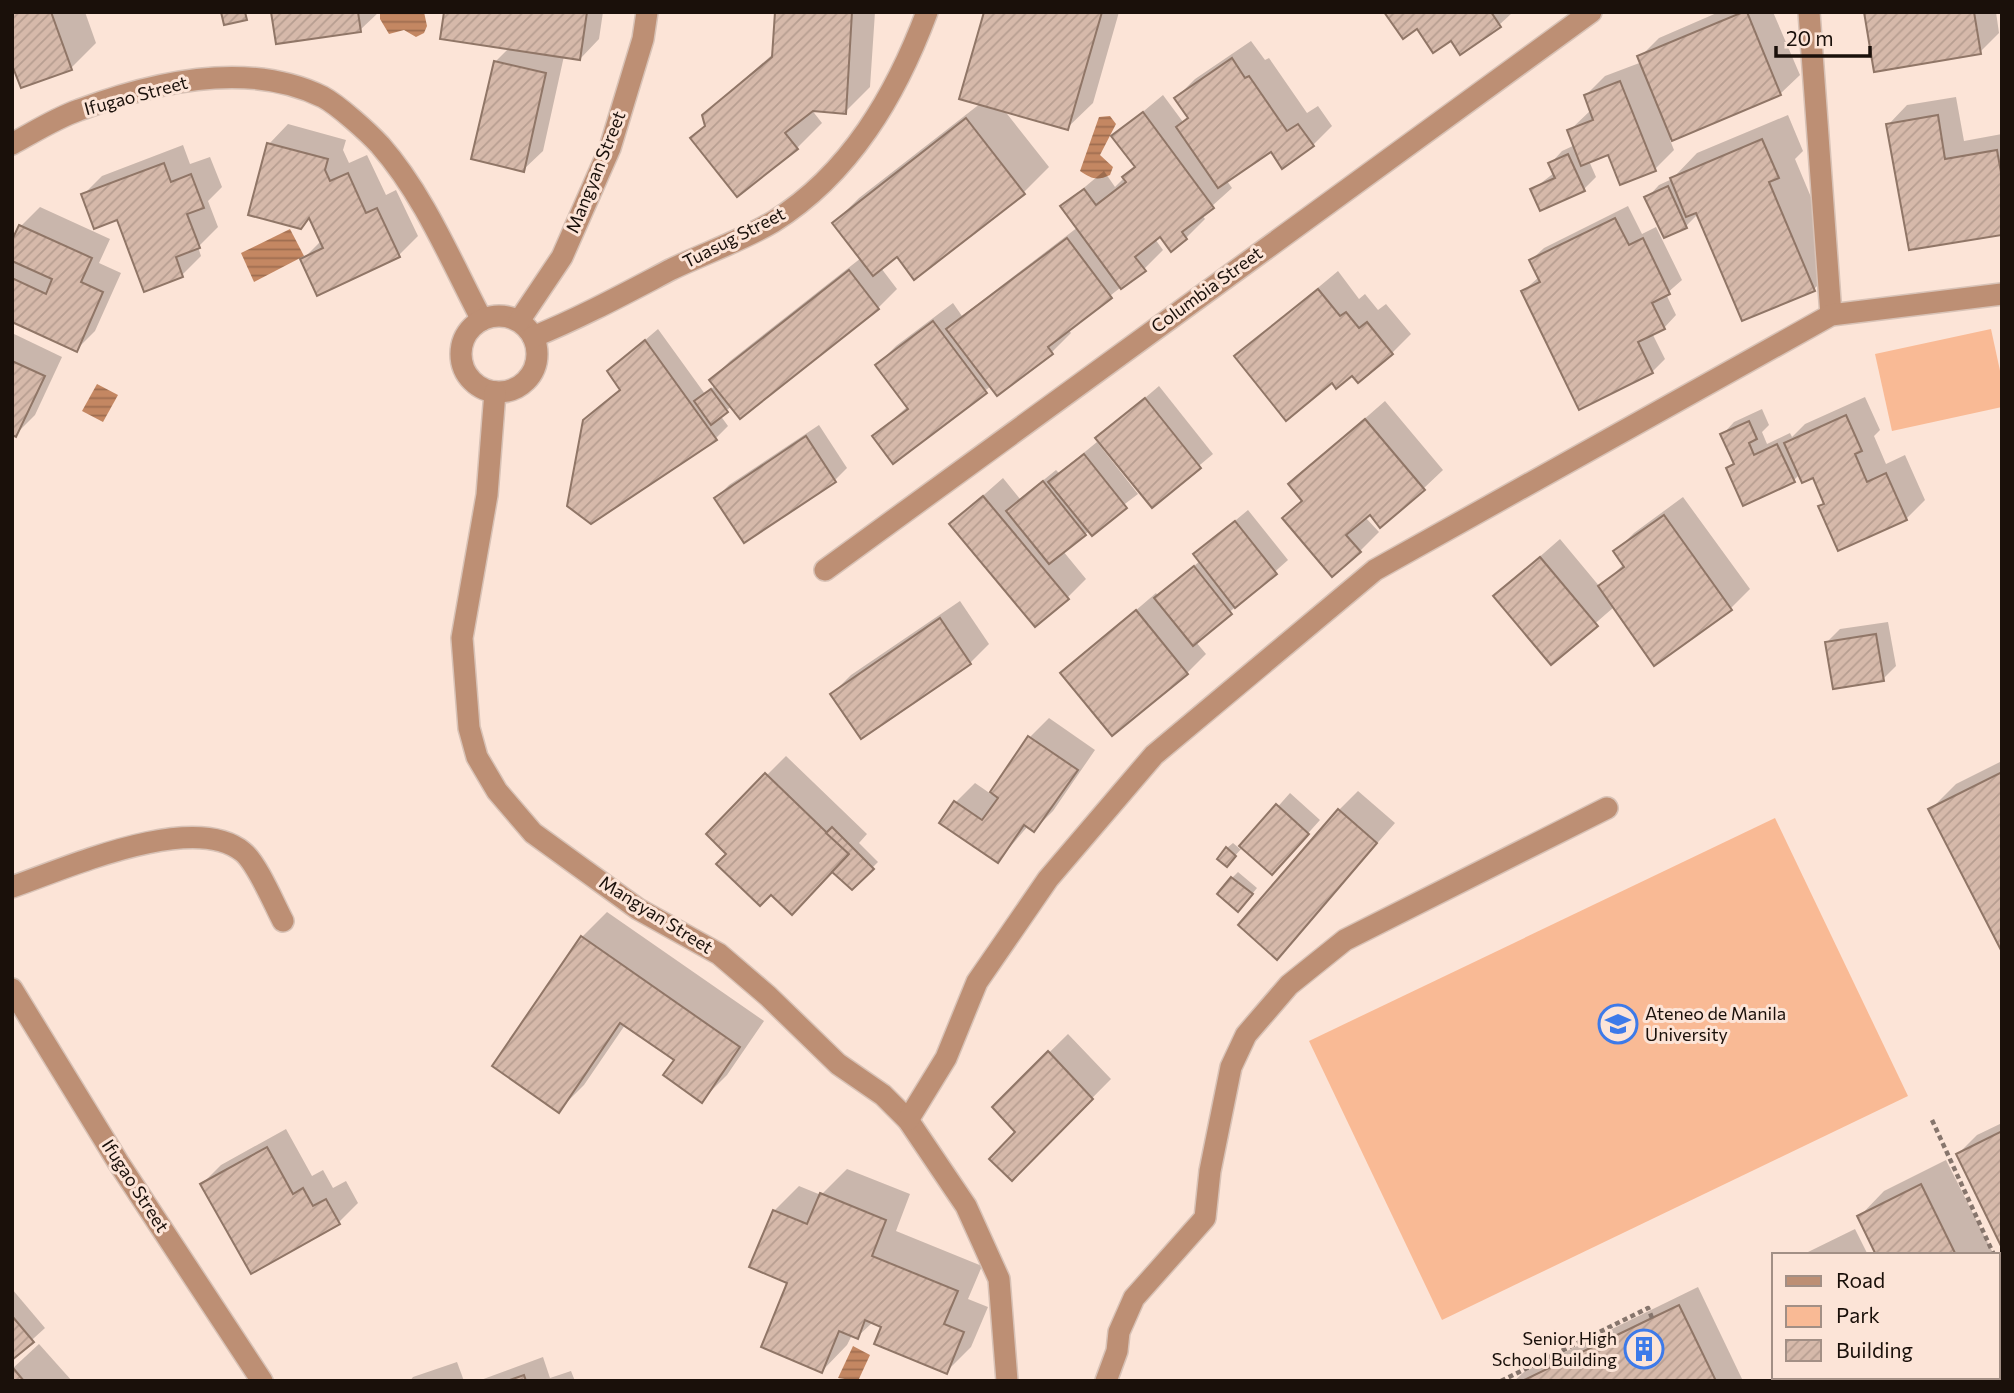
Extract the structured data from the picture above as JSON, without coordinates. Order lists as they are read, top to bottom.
{
  "streets": {
    "street": [
      "Ifugao Street",
      "Mangyan Street",
      "Tuasug Street",
      "Columbia Street"
    ]
  },
  "crossings": [
    ["Ifugao Street", "Mangyan Street"],
    ["Ifugao Street", "Tuasug Street"],
    ["Mangyan Street", "Tuasug Street"]
  ],
  "places": {
    "school or university": ["Ateneo de Manila University"],
    "building": ["Senior High School Building"]
  },
  "legend": ["Road", "Park", "Building"],
  "scale_bar": "20 m"
}
